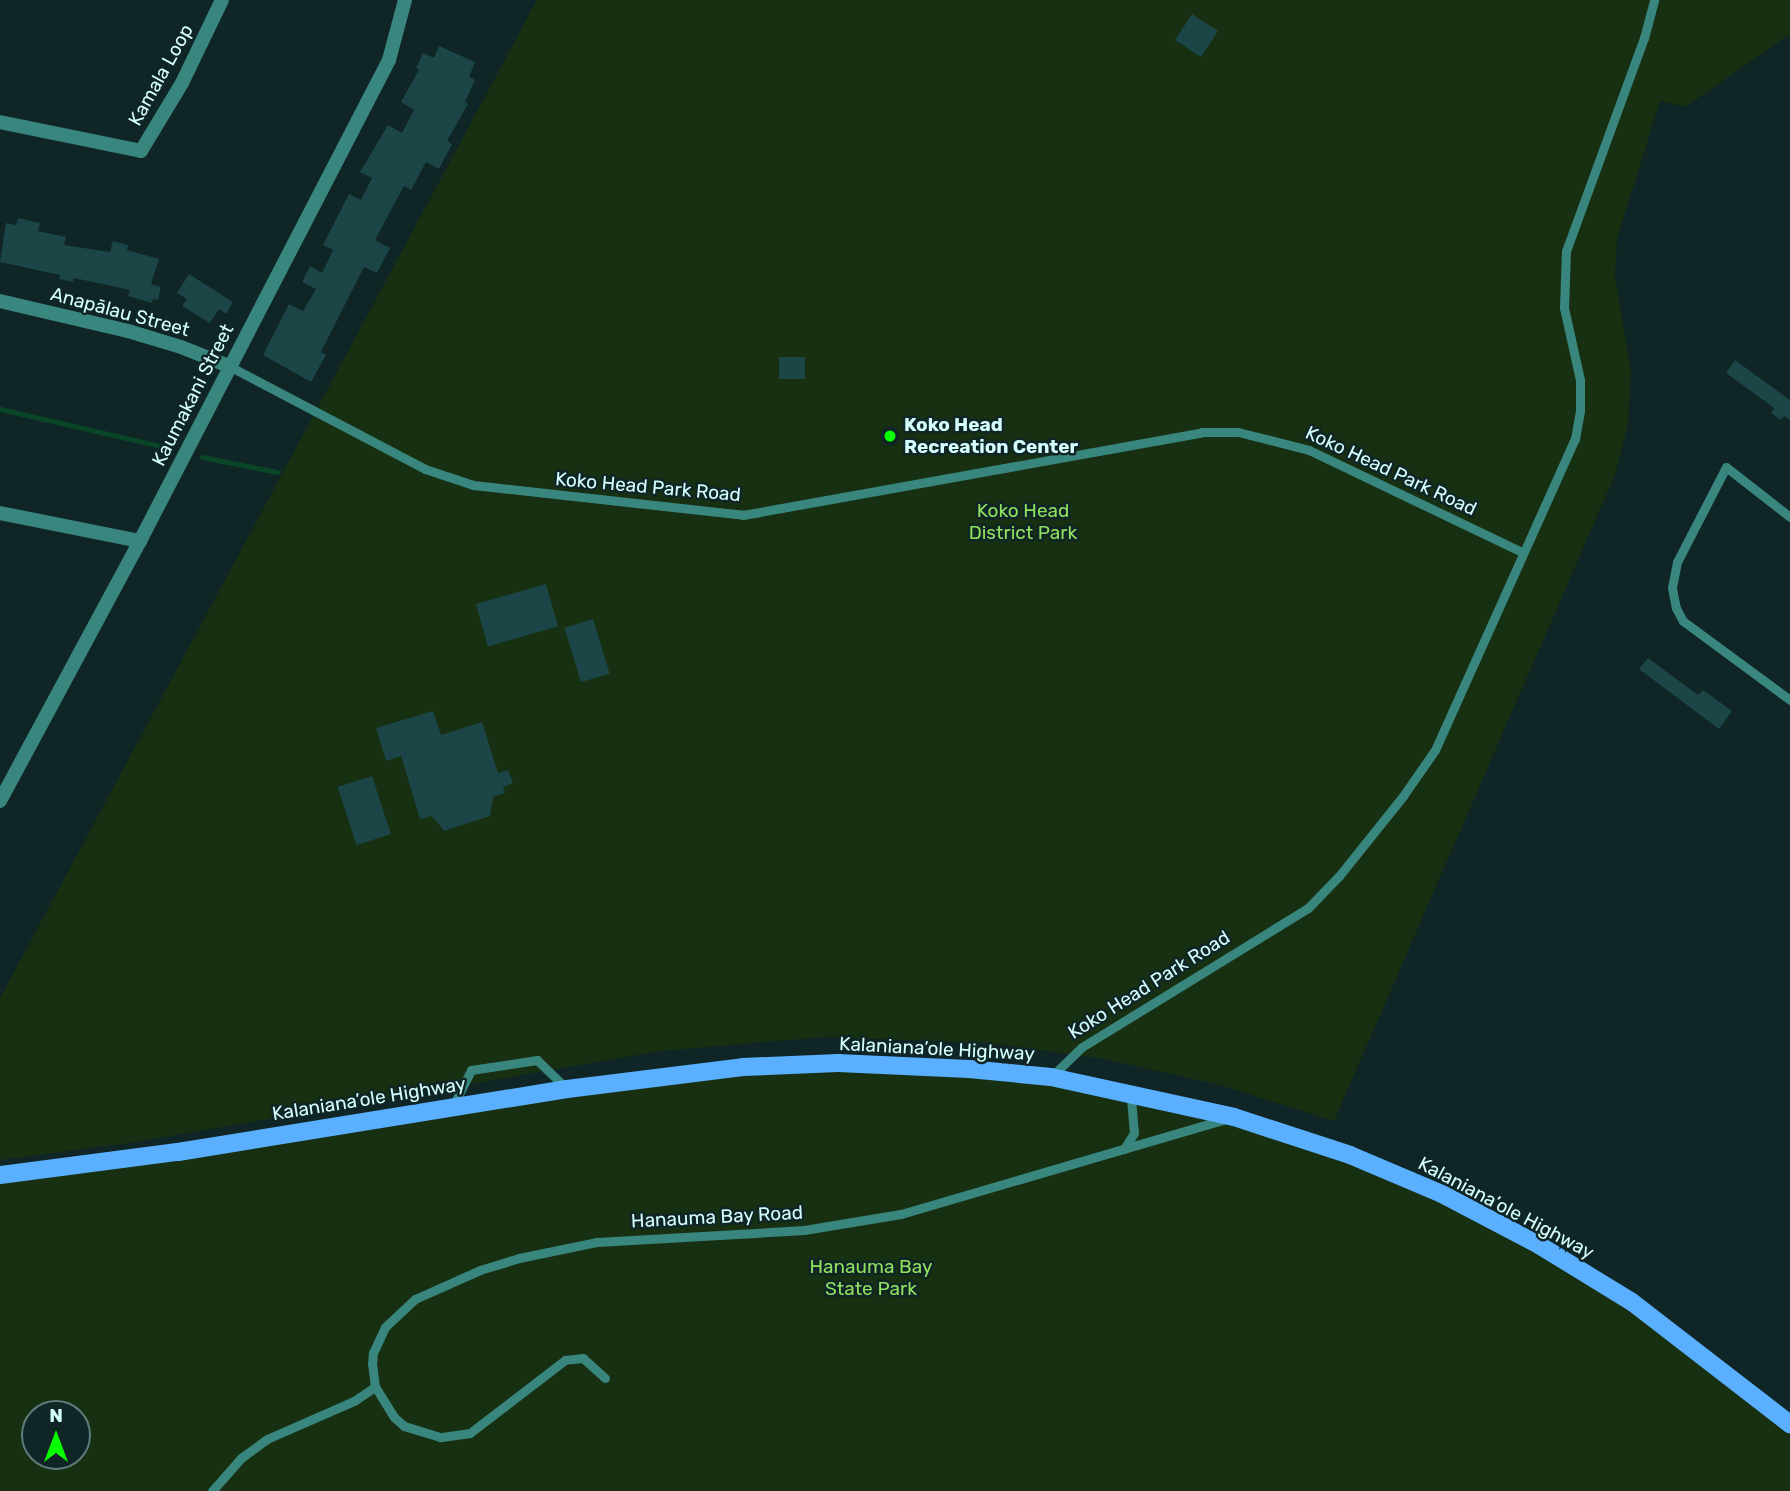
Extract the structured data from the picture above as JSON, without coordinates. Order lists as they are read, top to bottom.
{
  "streets": {
    "main road": ["Kalaniana’ole Highway"],
    "street": ["Kamala Loop", "Anapālau Street", "Kaumakani Street"],
    "lane": ["Koko Head Park Road", "Hanauma Bay Road"]
  },
  "crossings": [
    ["Anapālau Street", "Kaumakani Street"],
    ["Anapālau Street", "Koko Head Park Road"],
    ["Kaumakani Street", "Koko Head Park Road"],
    ["Koko Head Park Road", "Kalaniana’ole Highway"],
    ["Kalaniana’ole Highway", "Hanauma Bay Road"]
  ],
  "parks": ["Koko Head District Park", "Hanauma Bay State Park"],
  "places": ["Koko Head Recreation Center"],
  "north": "top"
}
